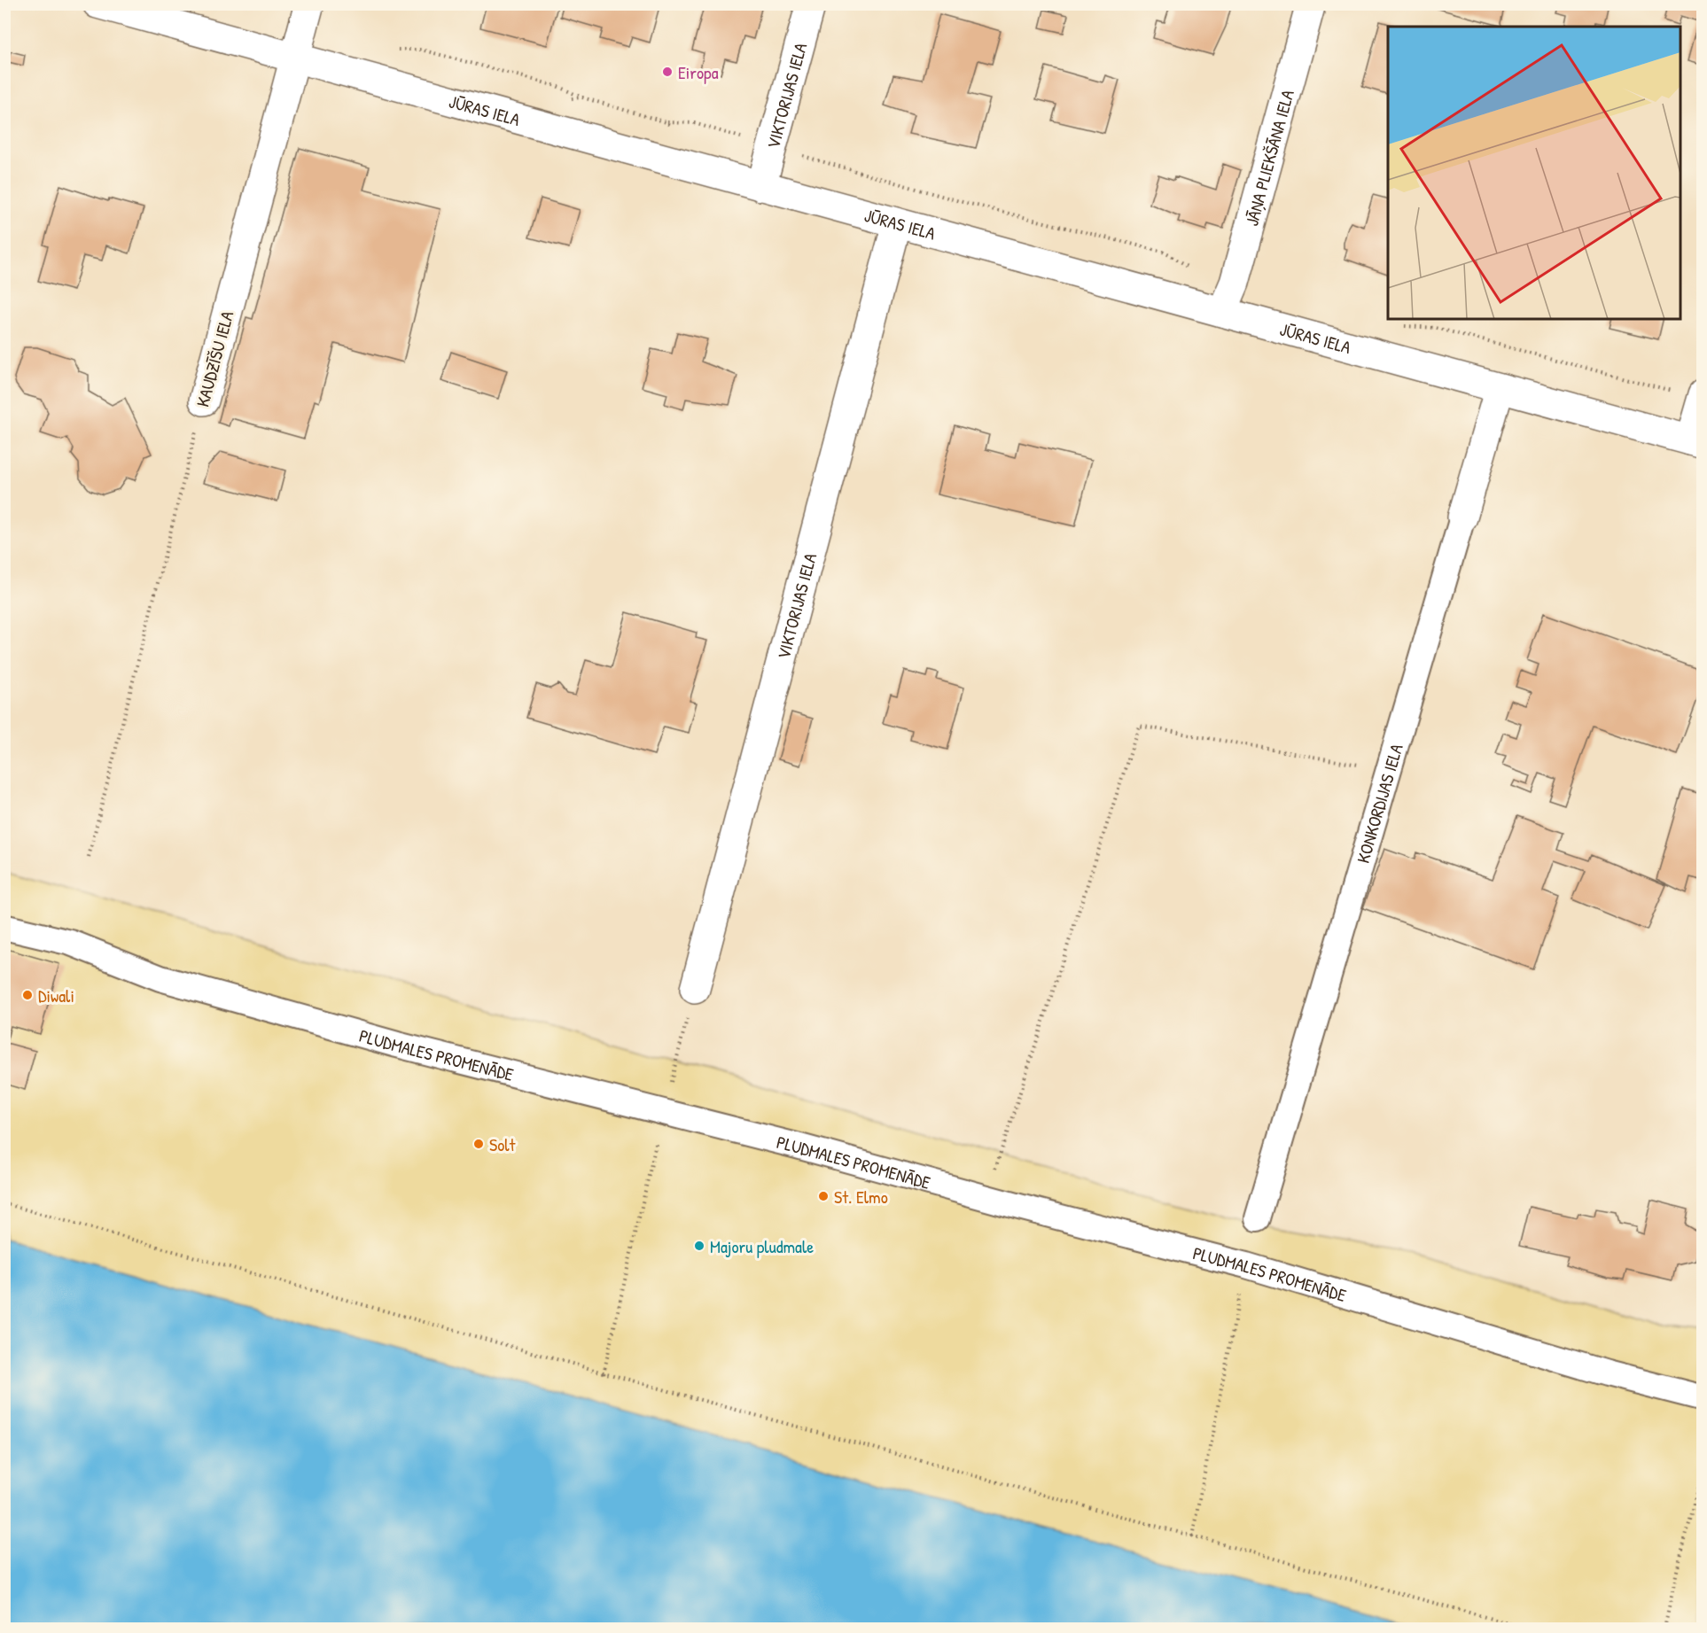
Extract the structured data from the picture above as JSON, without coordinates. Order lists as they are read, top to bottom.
{
  "streets": {
    "street": [
      "VIKTORIJAS IELA",
      "JŪRAS IELA",
      "JĀŅA PLIEKŠĀNA IELA",
      "KAUDZĪŠU IELA",
      "KONKORDIJAS IELA",
      "PLUDMALES PROMENĀDE"
    ]
  },
  "crossings": [
    ["VIKTORIJAS IELA", "JŪRAS IELA"],
    ["JŪRAS IELA", "JĀŅA PLIEKŠĀNA IELA"],
    ["JŪRAS IELA", "KAUDZĪŠU IELA"],
    ["JŪRAS IELA", "KONKORDIJAS IELA"]
  ],
  "places": [
    "Eiropa",
    "Diwali",
    "Solt",
    "St. Elmo",
    "Majoru pludmale"
  ]
}
